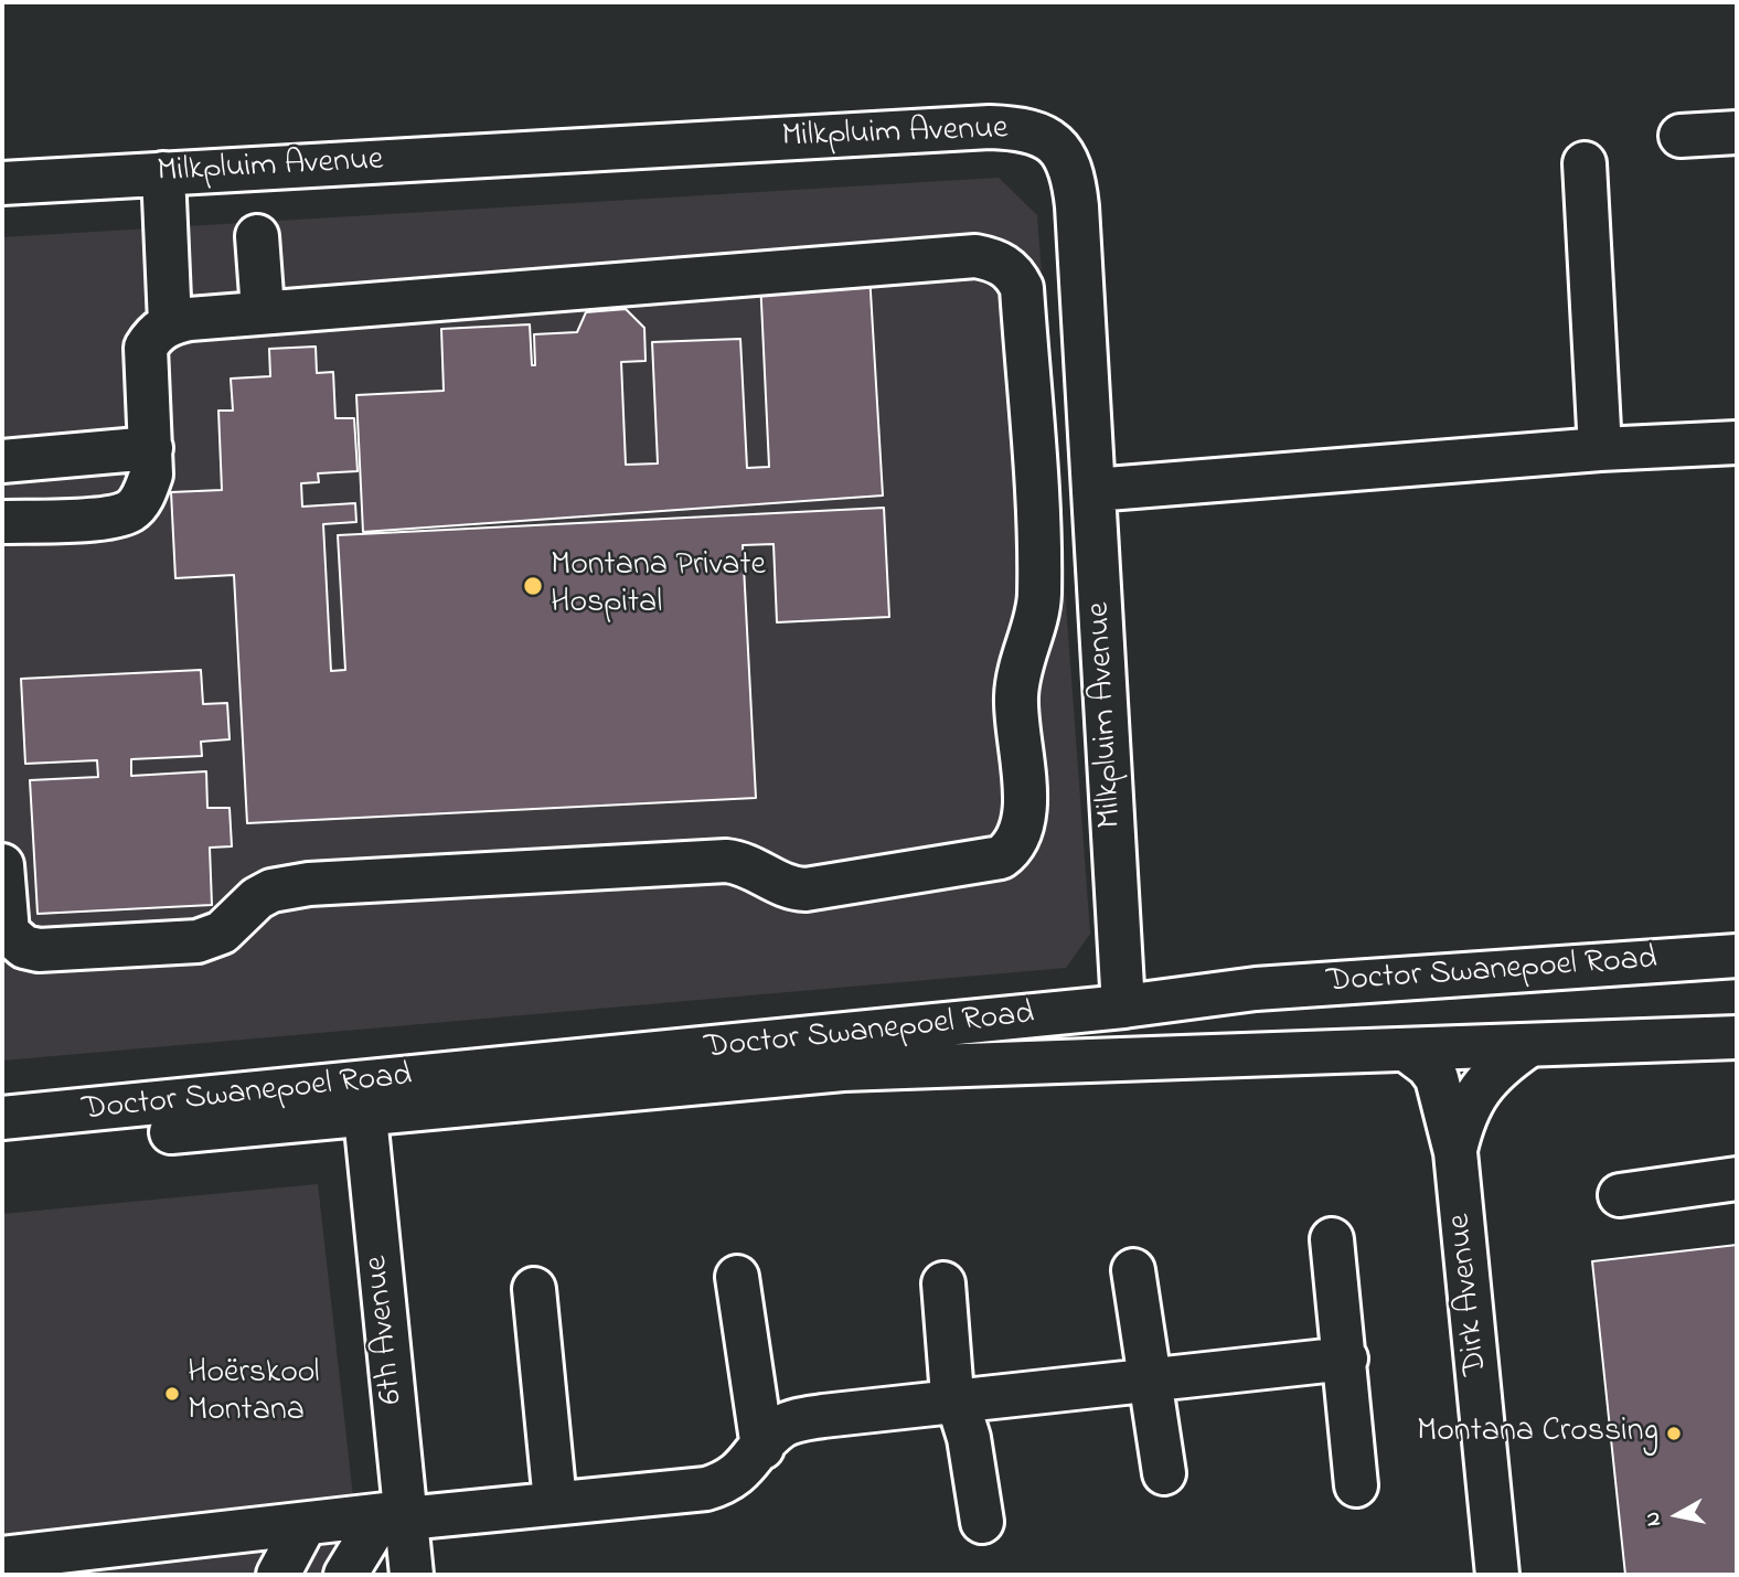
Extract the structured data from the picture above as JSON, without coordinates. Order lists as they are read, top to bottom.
{
  "streets": {
    "street": [
      "Milkpluim Avenue",
      "Doctor Swanepoel Road",
      "Dirk Avenue",
      "6th Avenue"
    ]
  },
  "crossings": [
    ["Milkpluim Avenue", "Doctor Swanepoel Road"],
    ["Doctor Swanepoel Road", "Dirk Avenue"],
    ["Doctor Swanepoel Road", "6th Avenue"]
  ],
  "places": ["Montana Private Hospital", "Hoërskool Montana", "Montana Crossing"],
  "north": "left"
}
